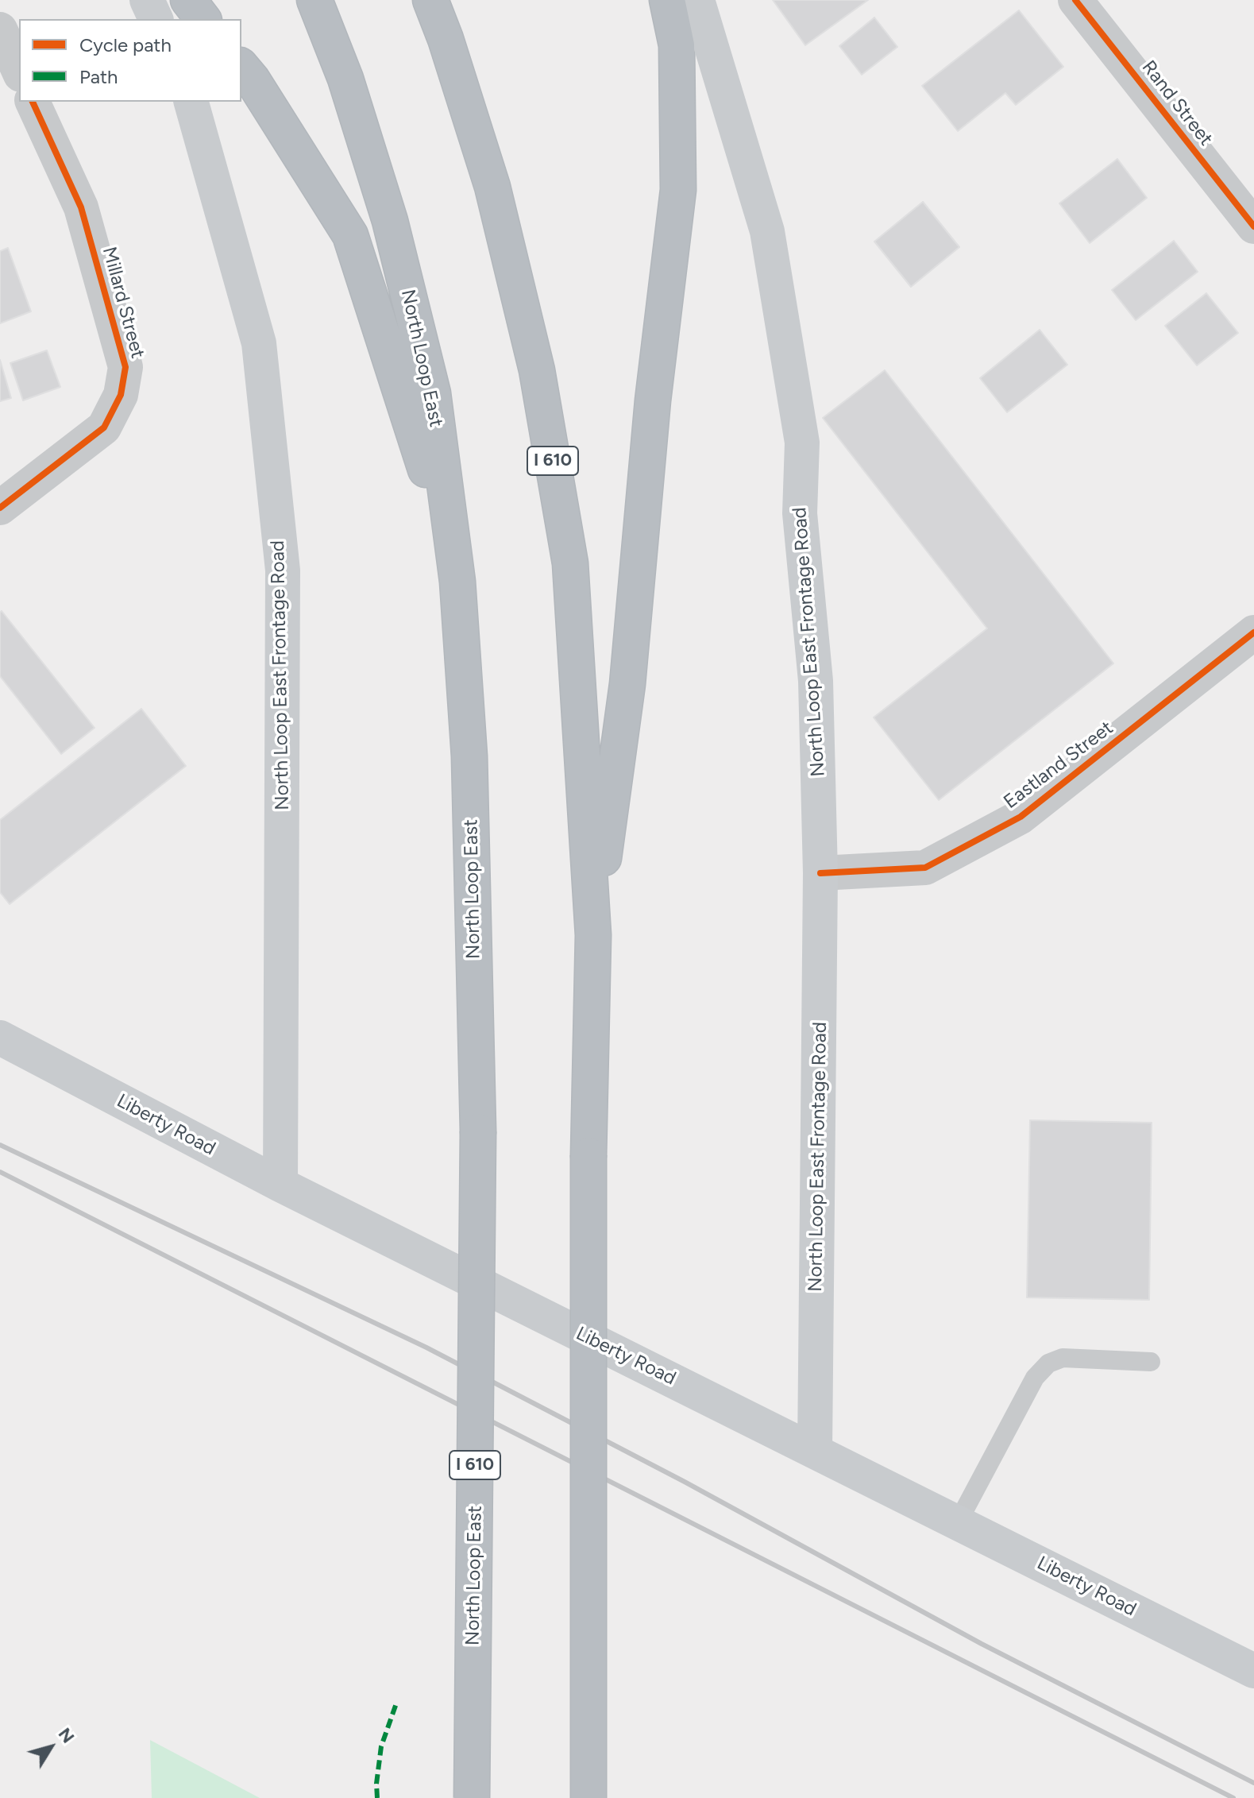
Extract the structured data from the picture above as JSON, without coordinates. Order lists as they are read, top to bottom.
{
  "streets": {
    "highway": ["North Loop East", "I 610"],
    "main road": ["North Loop East Frontage Road", "Liberty Road"],
    "street": ["Rand Street", "Millard Street", "Eastland Street"]
  },
  "crossings": [
    ["North Loop East Frontage Road", "Eastland Street"],
    ["North Loop East Frontage Road", "Liberty Road"]
  ],
  "legend": ["Cycle path", "Path"],
  "north": "top right"
}
